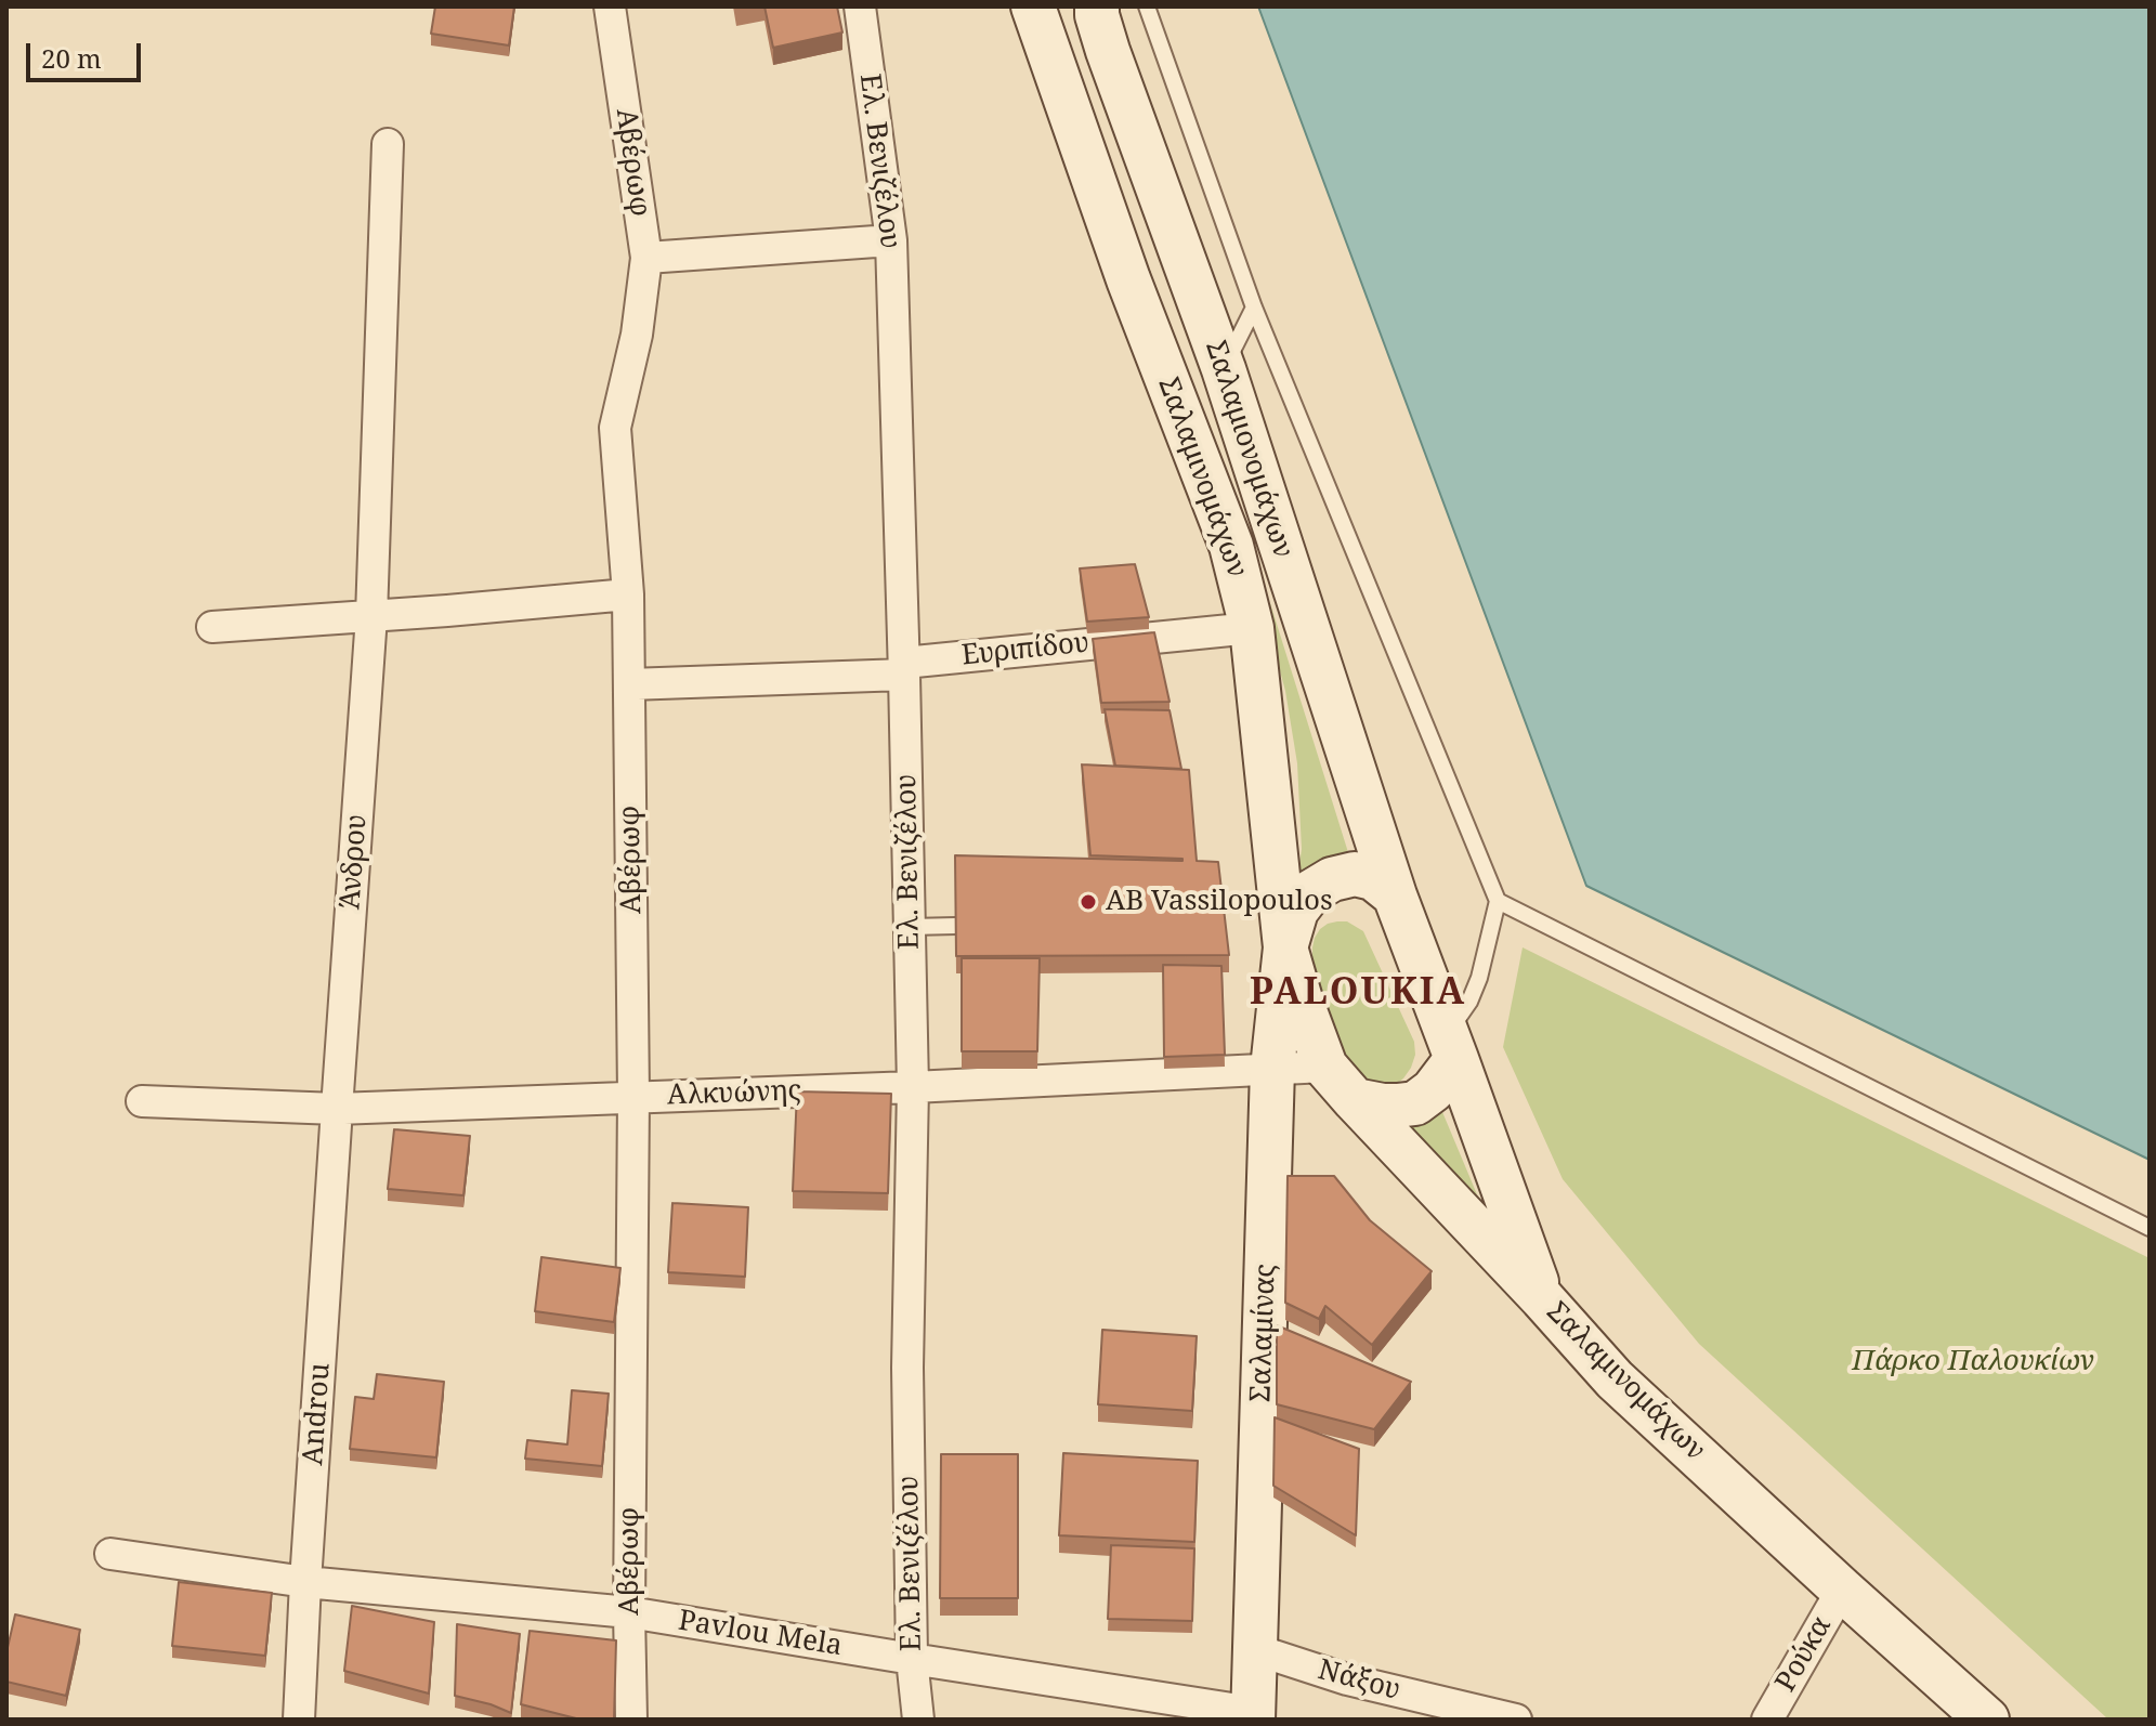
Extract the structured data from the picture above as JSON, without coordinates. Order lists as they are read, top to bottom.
{
  "streets": {
    "main road": ["Σαλαμιονομάχων", "Σαλαμινομάχων", "Σαλαμίνας"],
    "street": [
      "Ελ. Βενιζέλου",
      "Αβέρωφ",
      "Ευριπίδου",
      "Άνδρου",
      "Αλκυώνης",
      "Androu",
      "Pavlou Mela",
      "Ρούκα",
      "Νάξου"
    ]
  },
  "crossings": [
    ["Ελ. Βενιζέλου", "Ευριπίδου"],
    ["Ελ. Βενιζέλου", "Αλκυώνης"],
    ["Ελ. Βενιζέλου", "Pavlou Mela"],
    ["Αβέρωφ", "Ευριπίδου"],
    ["Αβέρωφ", "Αλκυώνης"],
    ["Αβέρωφ", "Pavlou Mela"],
    ["Σαλαμιονομάχων", "Σαλαμινομάχων"],
    ["Σαλαμινομάχων", "Ευριπίδου"],
    ["Σαλαμινομάχων", "Αλκυώνης"],
    ["Σαλαμινομάχων", "Σαλαμίνας"],
    ["Σαλαμινομάχων", "Ρούκα"],
    ["Άνδρου", "Αλκυώνης"],
    ["Άνδρου", "Androu"],
    ["Αλκυώνης", "Σαλαμίνας"],
    ["Αλκυώνης", "Androu"],
    ["Σαλαμίνας", "Pavlou Mela"],
    ["Σαλαμίνας", "Νάξου"],
    ["Androu", "Pavlou Mela"]
  ],
  "districts": ["PALOUKIA"],
  "parks": ["Πάρκο Παλουκίων"],
  "places": ["AB Vassilopoulos"],
  "scale_bar": "20 m"
}
